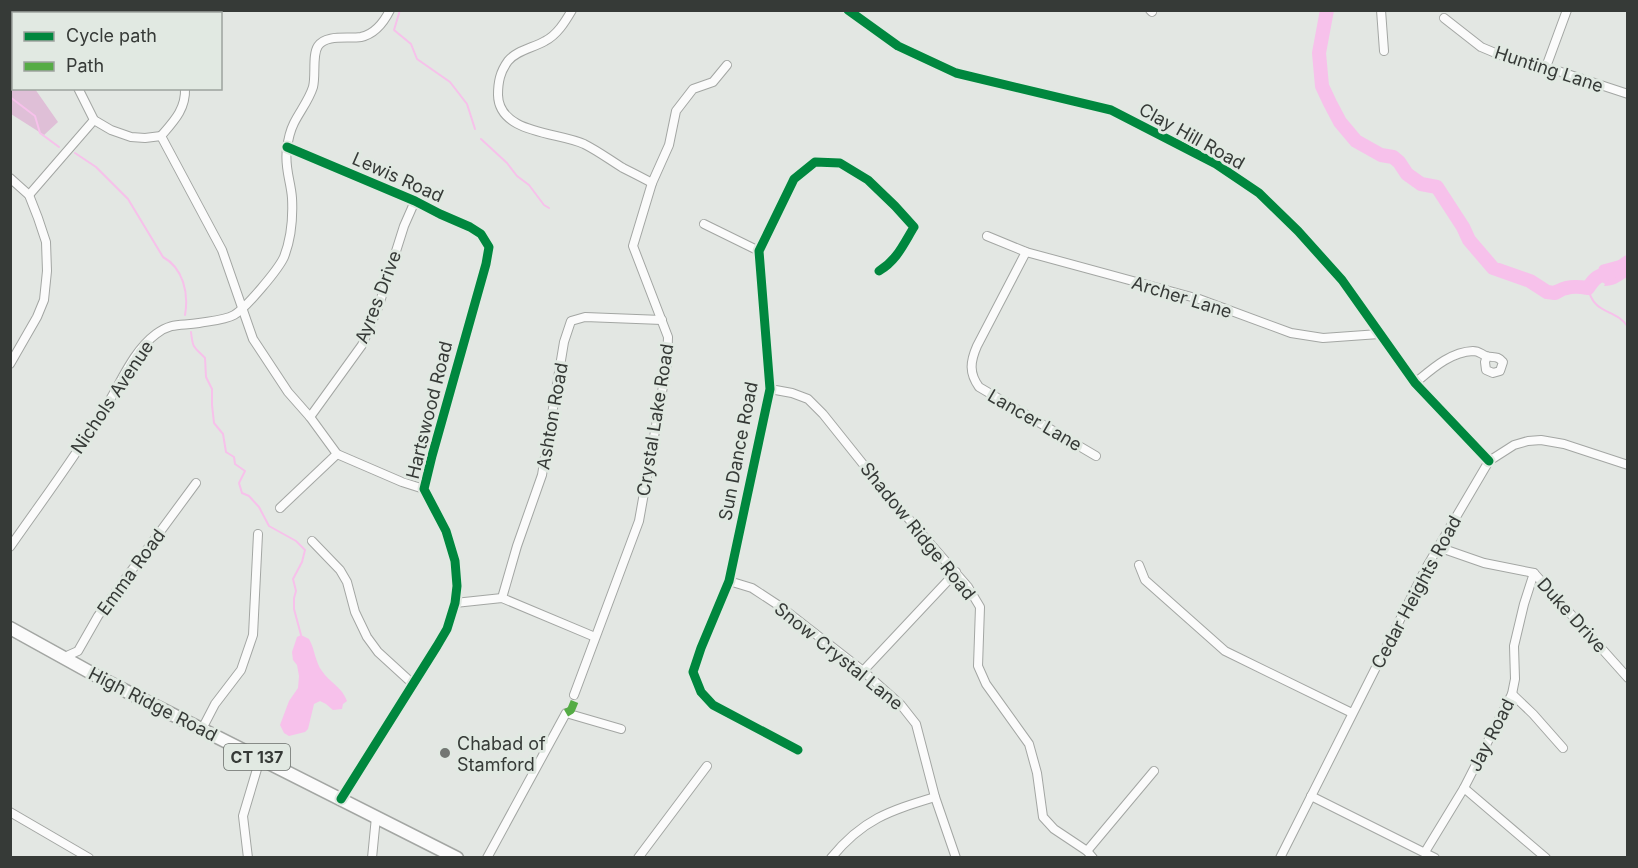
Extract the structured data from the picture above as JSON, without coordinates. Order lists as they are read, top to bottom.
{
  "streets": {
    "main road": ["High Ridge Road", "CT 137"],
    "street": [
      "Hunting Lane",
      "Clay Hill Road",
      "Lewis Road",
      "Ayres Drive",
      "Archer Lane",
      "Nichols Avenue",
      "Hartswood Road",
      "Ashton Road",
      "Crystal Lake Road",
      "Lancer Lane",
      "Sun Dance Road",
      "Shadow Ridge Road",
      "Emma Road",
      "Cedar Heights Road",
      "Duke Drive",
      "Snow Crystal Lane",
      "Jay Road"
    ]
  },
  "crossings": [
    ["Clay Hill Road", "Archer Lane"],
    ["Clay Hill Road", "Cedar Heights Road"],
    ["Lewis Road", "Ayres Drive"],
    ["Lewis Road", "Nichols Avenue"],
    ["Lewis Road", "Hartswood Road"],
    ["Archer Lane", "Lancer Lane"],
    ["Hartswood Road", "High Ridge Road"],
    ["Ashton Road", "Crystal Lake Road"],
    ["Sun Dance Road", "Shadow Ridge Road"],
    ["Sun Dance Road", "Snow Crystal Lane"],
    ["Emma Road", "High Ridge Road"],
    ["Cedar Heights Road", "Duke Drive"],
    ["Duke Drive", "Jay Road"]
  ],
  "places": ["Chabad of Stamford"],
  "legend": ["Cycle path", "Path"]
}
